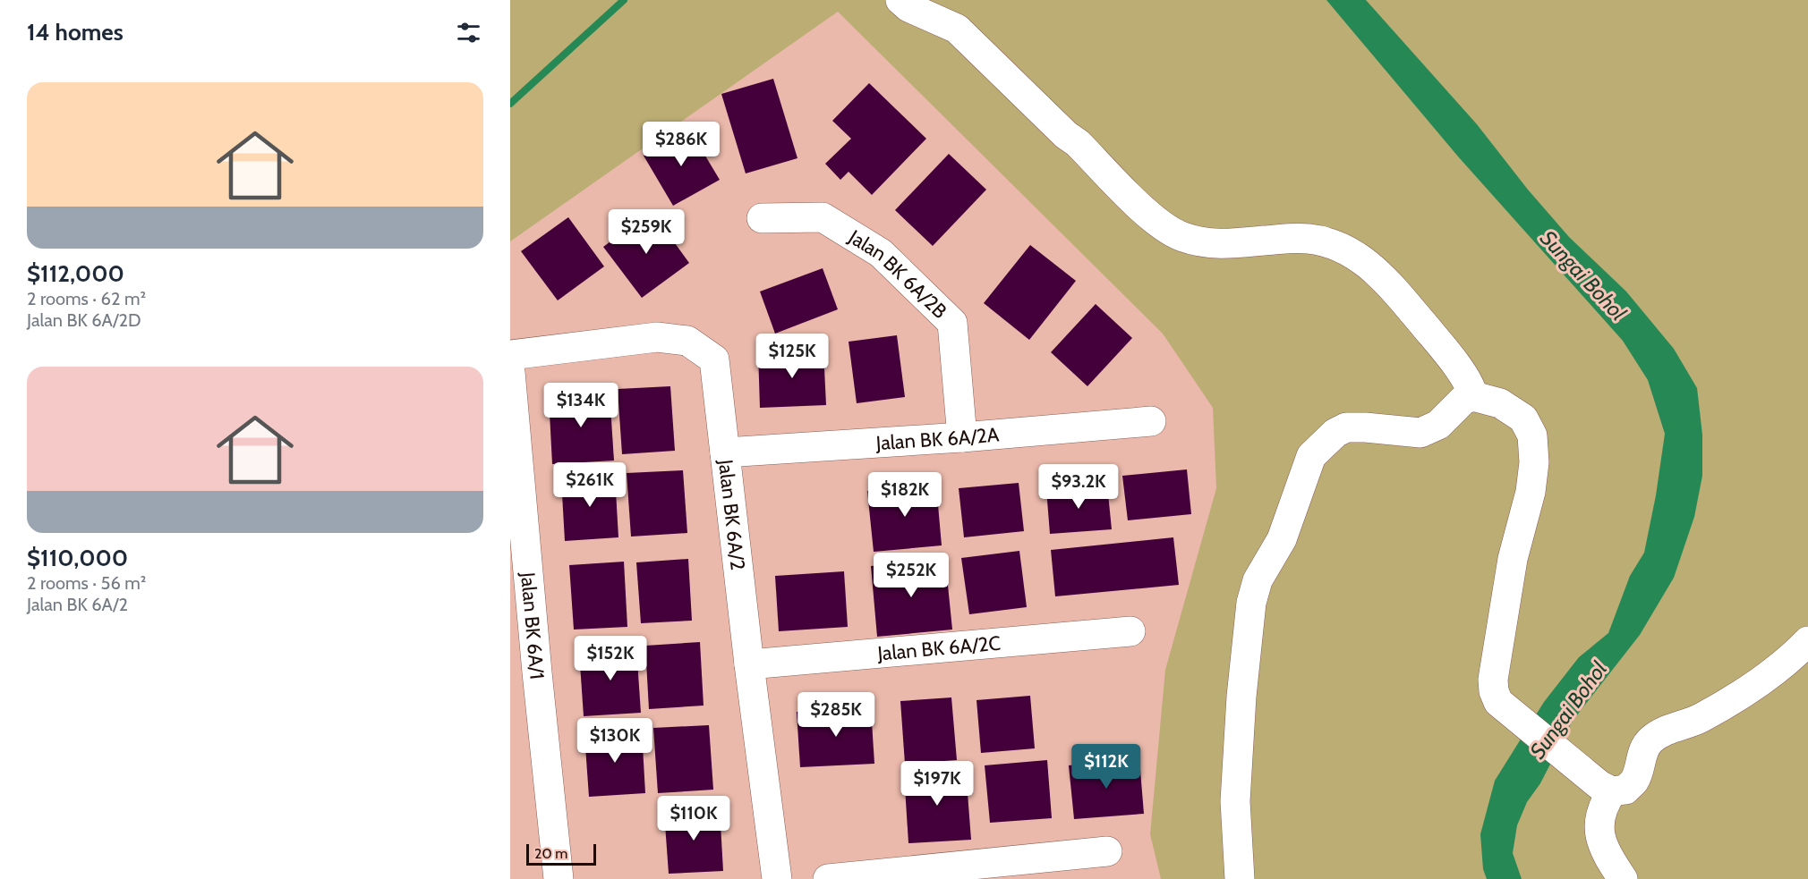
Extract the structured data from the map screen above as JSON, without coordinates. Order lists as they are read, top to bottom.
{
  "streets": {
    "street": [
      "Jalan BK 6A/2B",
      "Jalan BK 6A/2A",
      "Jalan BK 6A/2",
      "Jalan BK 6A/1",
      "Jalan BK 6A/2C"
    ]
  },
  "crossings": [
    ["Jalan BK 6A/2B", "Jalan BK 6A/2A"],
    ["Jalan BK 6A/2A", "Jalan BK 6A/2"],
    ["Jalan BK 6A/2", "Jalan BK 6A/2C"]
  ],
  "water": ["Sungai Bohol"],
  "scale_bar": "20 m",
  "page": {
    "heading": "14 homes",
    "list": [
      {
        "name": "$112,000",
        "note": "2 rooms · 62 m² · Jalan BK 6A/2D"
      },
      {
        "name": "$110,000",
        "note": "2 rooms · 56 m² · Jalan BK 6A/2"
      }
    ],
    "price": [
      "$286K",
      "$259K",
      "$125K",
      "$134K",
      "$261K",
      "$93.2K",
      "$182K",
      "$252K",
      "$152K",
      "$285K",
      "$130K",
      "$112K",
      "$197K",
      "$110K"
    ],
    "scale": "20 m"
  }
}
